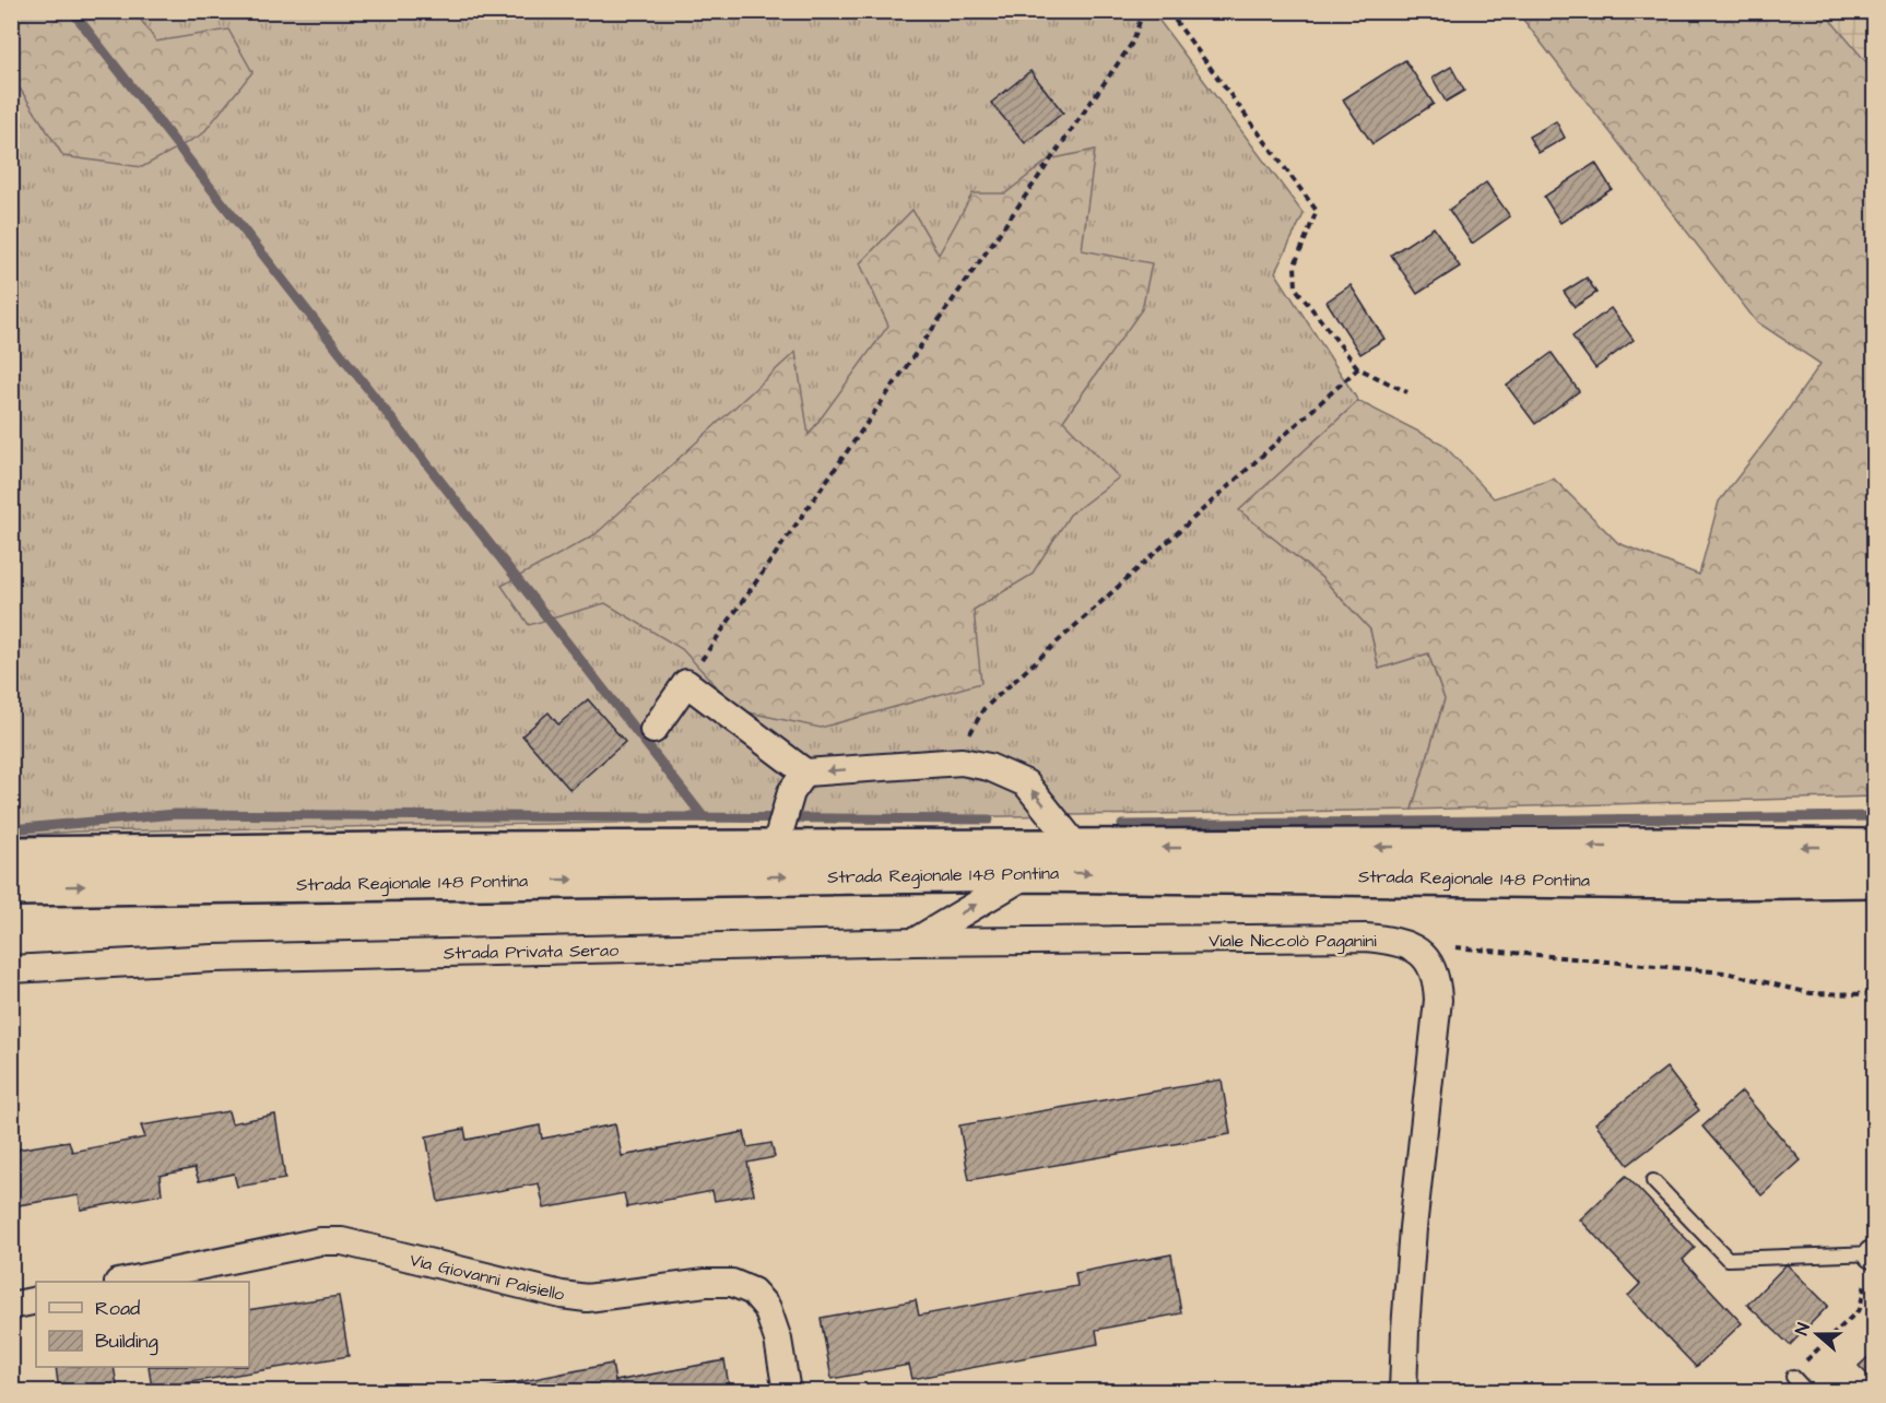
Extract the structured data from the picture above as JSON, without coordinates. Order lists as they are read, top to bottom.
{
  "streets": {
    "main road": ["Strada Regionale 148 Pontina"],
    "street": ["Viale Niccolò Paganini", "Strada Privata Serao", "Via Giovanni Paisiello"]
  },
  "crossings": [
    ["Strada Regionale 148 Pontina", "Strada Privata Serao"],
    ["Viale Niccolò Paganini", "Strada Privata Serao"]
  ],
  "legend": ["Road", "Building"],
  "north": "left"
}
